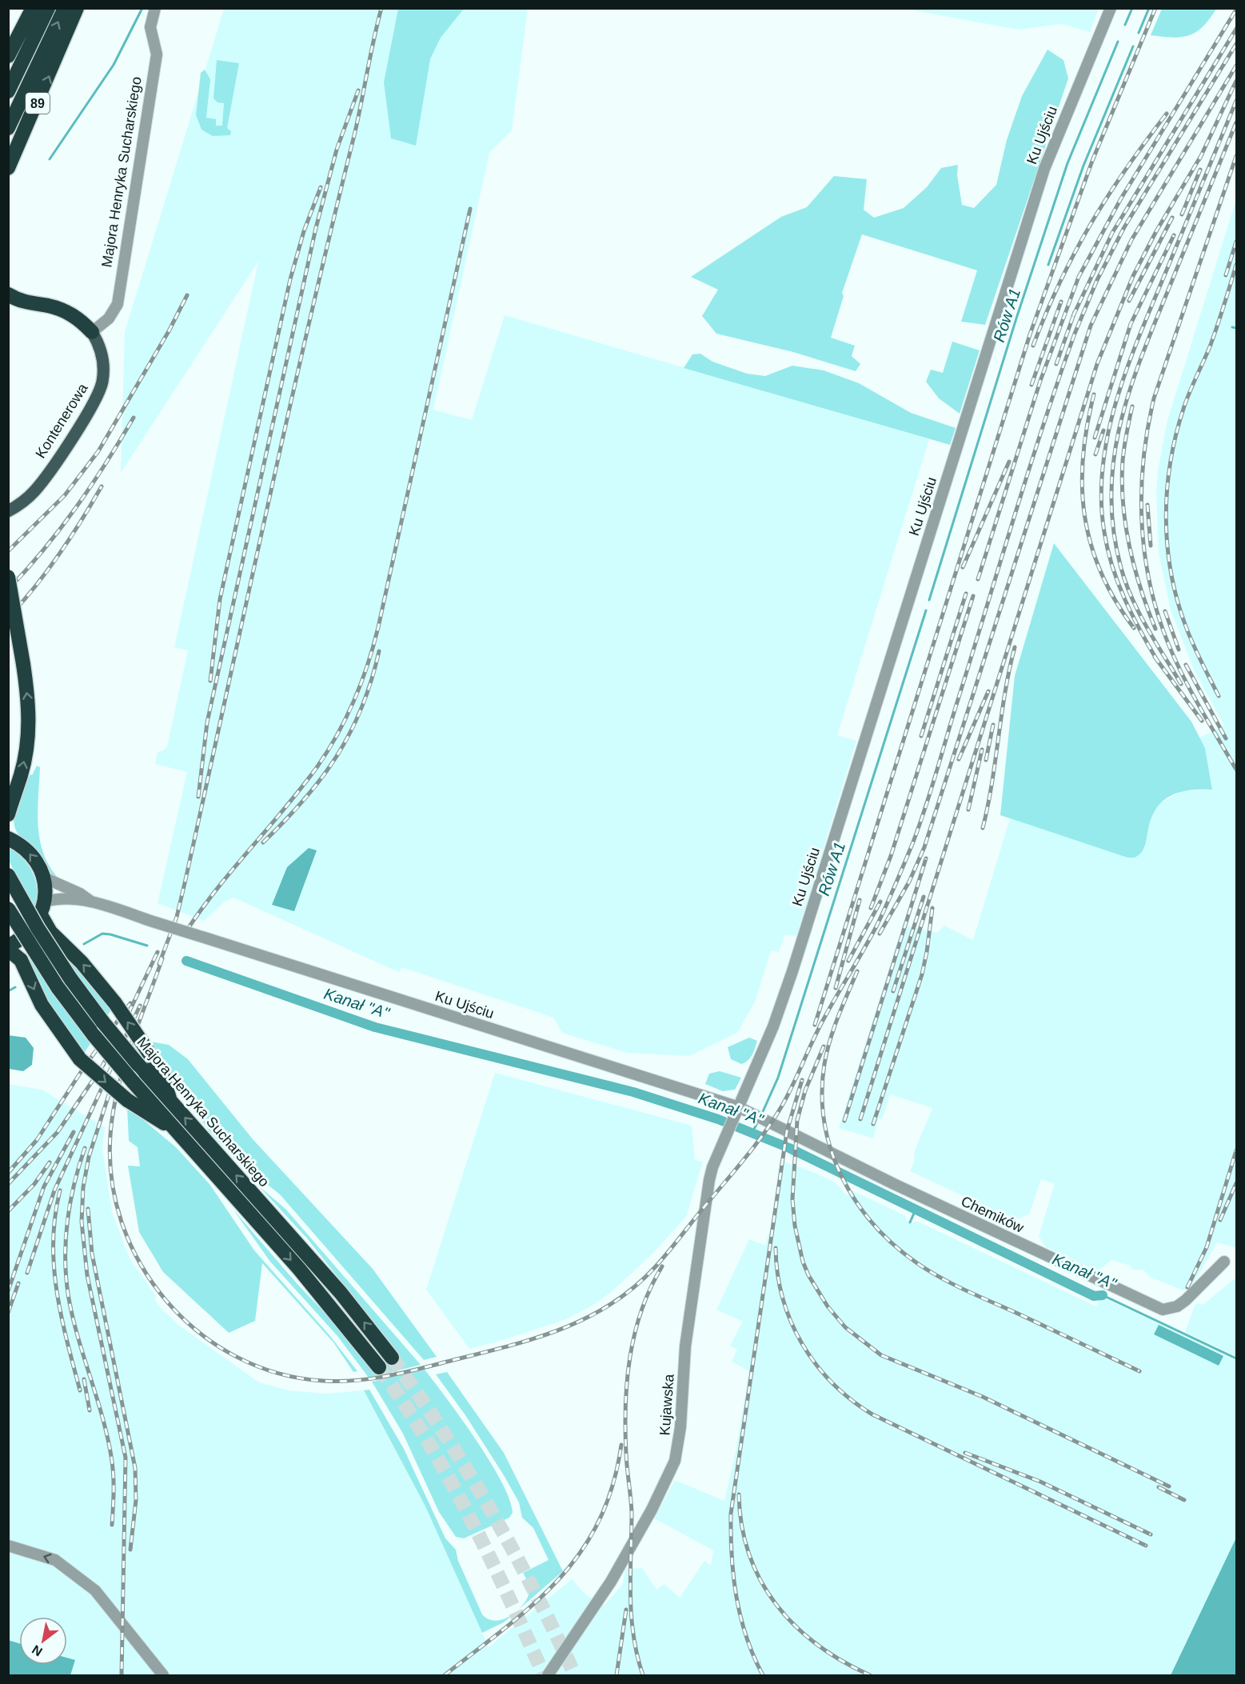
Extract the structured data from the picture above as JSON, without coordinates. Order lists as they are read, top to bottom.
{
  "streets": {
    "highway": ["89", "Majora Henryka Sucharskiego"],
    "main road": ["Kontenerowa"],
    "street": ["Ku Ujściu", "Chemików", "Kujawska"]
  },
  "crossings": [
    ["Ku Ujściu", "Chemików"],
    ["Ku Ujściu", "Kujawska"],
    ["Majora Henryka Sucharskiego", "Kontenerowa"],
    ["Chemików", "Kujawska"]
  ],
  "one_way": ["Majora Henryka Sucharskiego"],
  "water": ["Rów A1", "Kanał \"A\""],
  "north": "bottom left"
}
